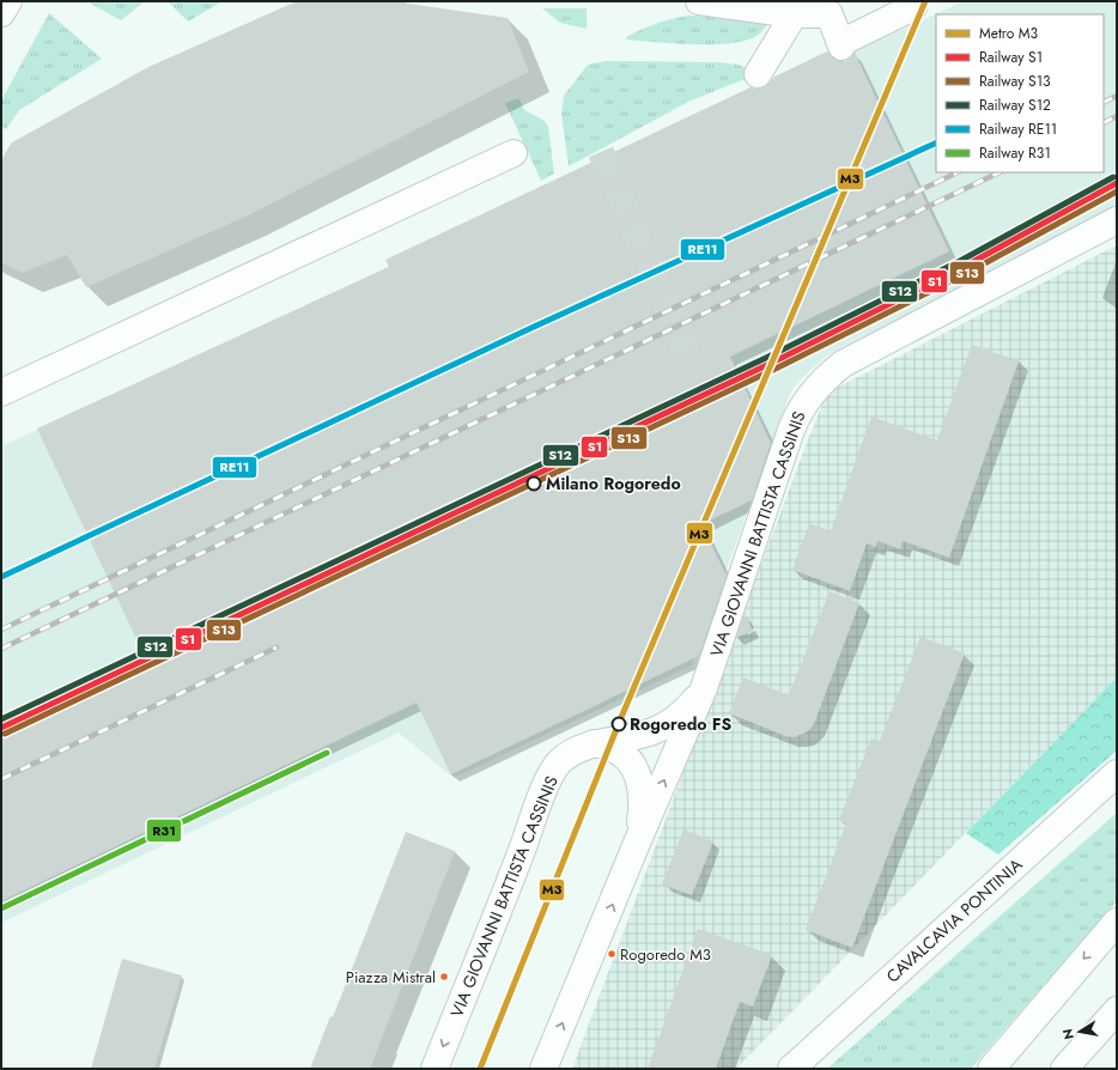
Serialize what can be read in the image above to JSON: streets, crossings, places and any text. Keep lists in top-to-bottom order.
{
  "streets": {
    "main road": ["VIA GIOVANNI BATTISTA CASSINIS", "CAVALCAVIA PONTINIA"]
  },
  "places": [
    "Milano Rogoredo",
    "Rogoredo FS",
    "Rogoredo M3",
    "Piazza Mistral"
  ],
  "lines": [
    "metro line M3",
    "rail line RE11",
    "rail line S12",
    "rail line S1",
    "rail line S13",
    "rail line R31"
  ],
  "legend": [
    "Metro M3",
    "Railway S1",
    "Railway S13",
    "Railway S12",
    "Railway RE11",
    "Railway R31"
  ],
  "north": "left"
}
